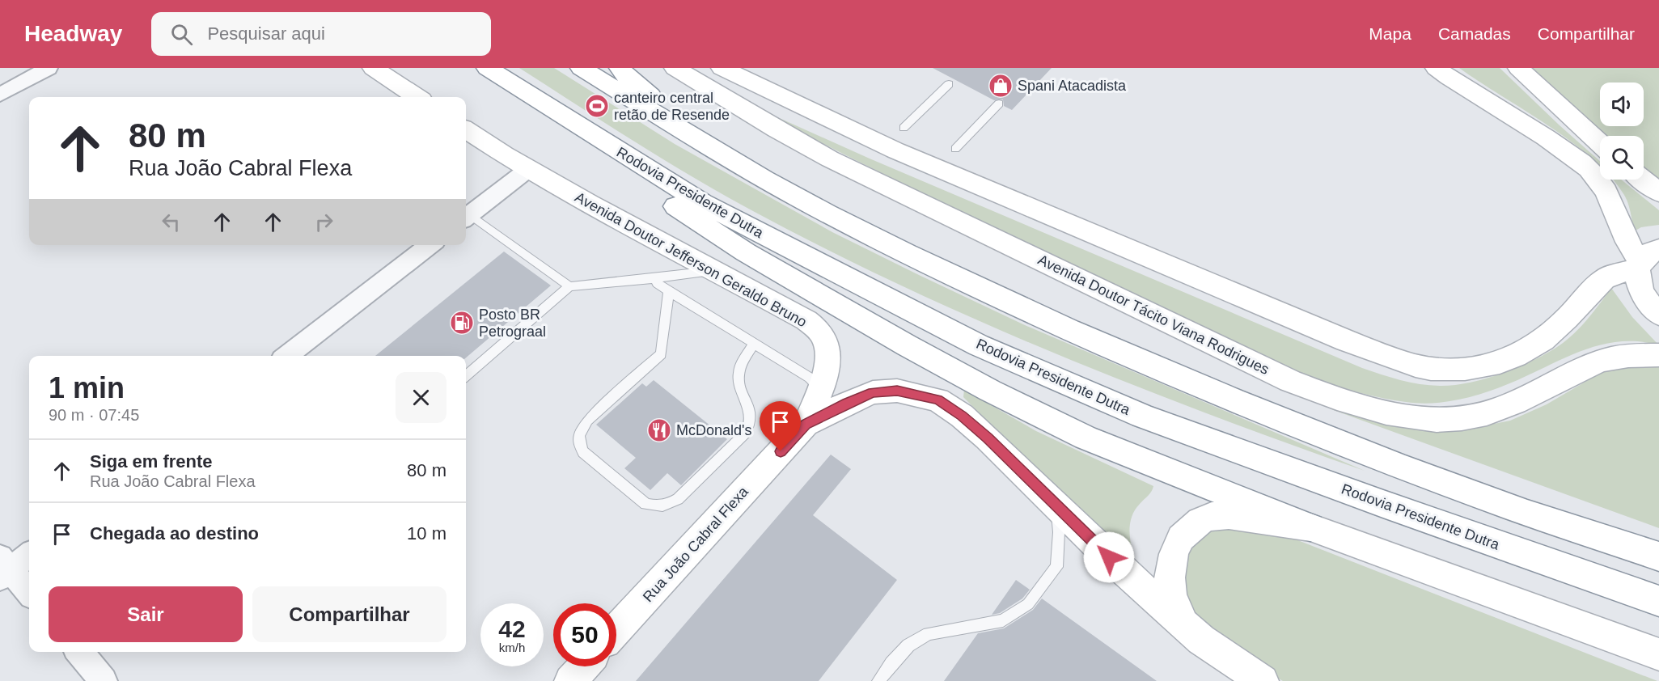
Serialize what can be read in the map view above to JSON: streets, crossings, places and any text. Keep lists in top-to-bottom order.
{
  "streets": {
    "main road": [
      "Rodovia Presidente Dutra",
      "Avenida Doutor Jefferson Geraldo Bruno",
      "Avenida Doutor Tácito Viana Rodrigues",
      "Rua João Cabral Flexa"
    ]
  },
  "crossings": [
    ["Avenida Doutor Jefferson Geraldo Bruno", "Rua João Cabral Flexa"]
  ],
  "places": {
    "shop": ["Spani Atacadista"],
    "sports": ["canteiro central retão de Resende"],
    "fuel station": ["Posto BR Petrograal"],
    "restaurant": ["McDonald's"]
  },
  "page": {
    "header": "Headway",
    "search": "Pesquisar aqui",
    "nav": ["Mapa", "Camadas", "Compartilhar"],
    "turn": ["80 m", "Rua João Cabral Flexa"],
    "heading": ["1 min", "90 m · 07:45"],
    "list": [
      {
        "name": "Siga em frente",
        "note": "Rua João Cabral Flexa",
        "value": "80 m"
      },
      {
        "name": "Chegada ao destino",
        "value": "10 m"
      }
    ],
    "buttons": ["Sair", "Compartilhar"],
    "speed": "42 km/h",
    "limit": "50"
  }
}
